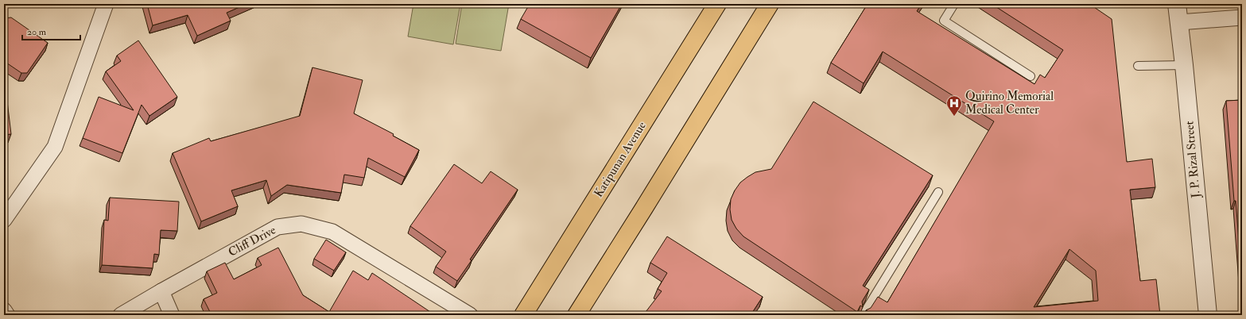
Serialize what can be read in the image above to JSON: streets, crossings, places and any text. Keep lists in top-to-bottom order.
{
  "streets": {
    "main road": ["Katipunan Avenue"],
    "street": ["J. P. Rizal Street", "Cliff Drive"]
  },
  "places": {
    "hospital": ["Quirino Memorial Medical Center"]
  },
  "scale_bar": "20 m"
}
